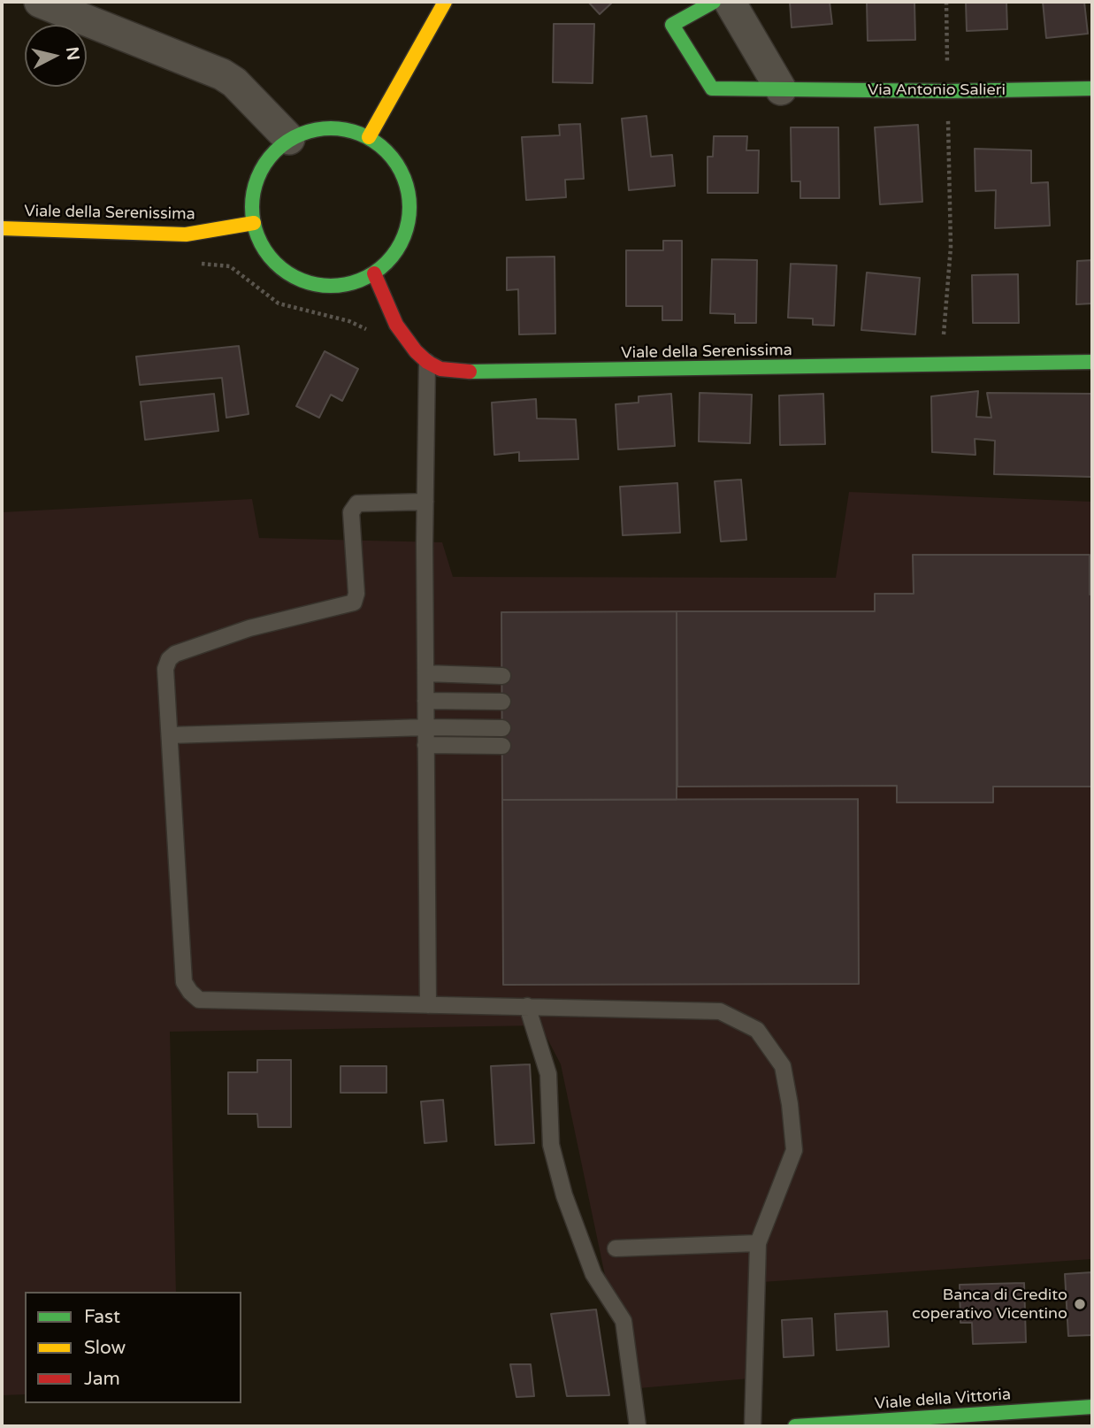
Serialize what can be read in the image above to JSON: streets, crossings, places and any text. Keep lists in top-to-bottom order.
{
  "streets": {
    "street": ["Via Antonio Salieri", "Viale della Serenissima", "Viale della Vittoria"]
  },
  "places": ["Banca di Credito coperativo Vicentino"],
  "legend": ["Fast", "Slow", "Jam"],
  "north": "right"
}
